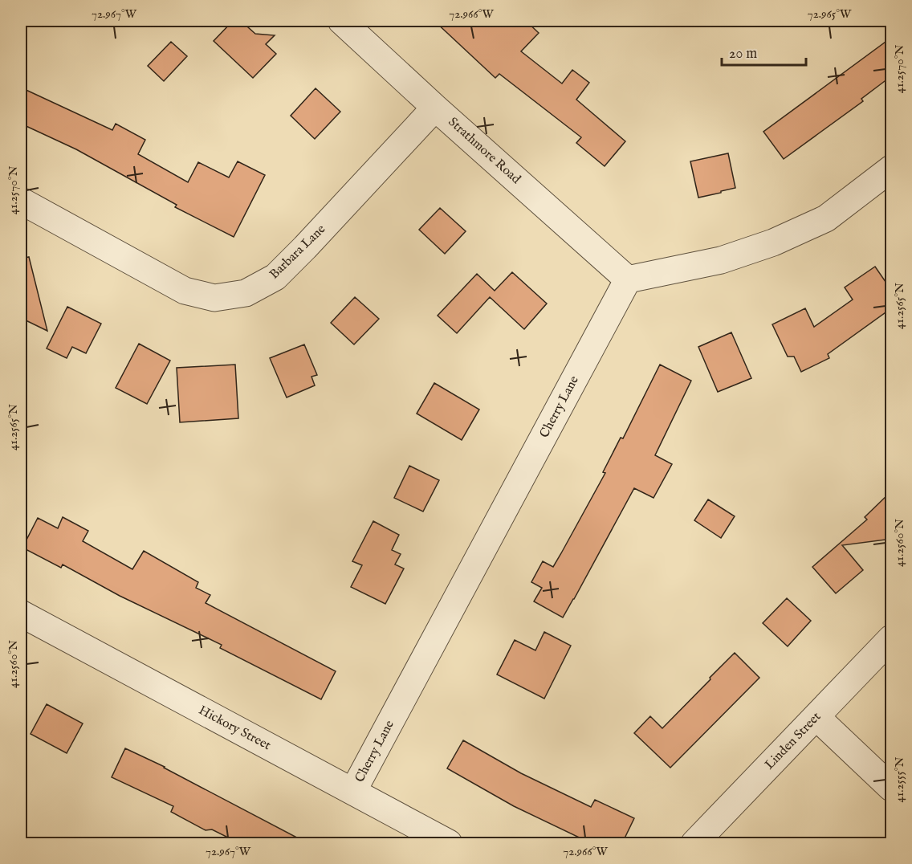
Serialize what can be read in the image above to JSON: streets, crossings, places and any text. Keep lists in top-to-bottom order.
{
  "streets": {
    "street": [
      "Strathmore Road",
      "Barbara Lane",
      "Cherry Lane",
      "Hickory Street",
      "Linden Street"
    ]
  },
  "crossings": [
    ["Strathmore Road", "Barbara Lane"],
    ["Strathmore Road", "Cherry Lane"],
    ["Cherry Lane", "Hickory Street"]
  ],
  "scale_bar": "20 m",
  "coordinates": [
    "72.967°W",
    "72.966°W",
    "72.965°W",
    "41.2570°N",
    "41.2565°N",
    "41.2560°N",
    "41.2555°N"
  ]
}
